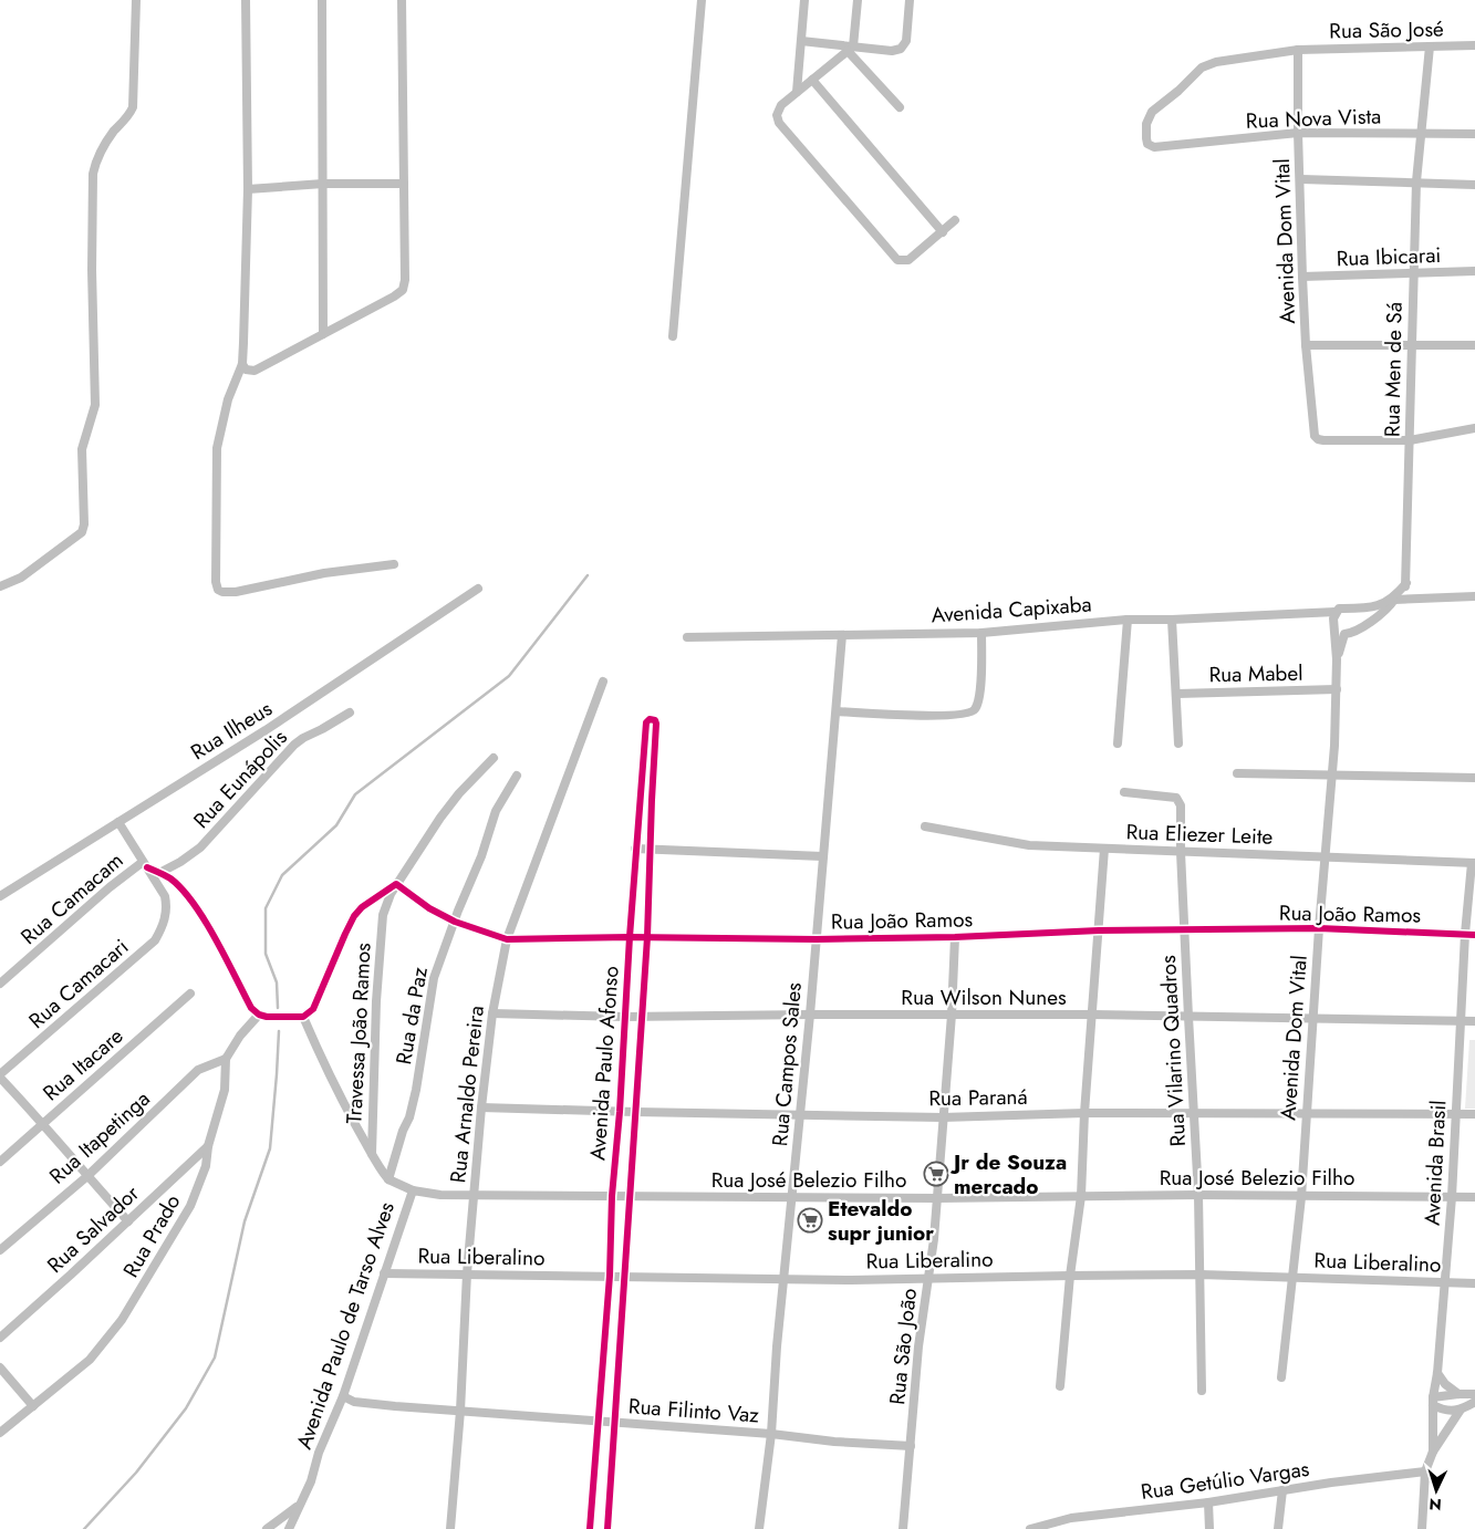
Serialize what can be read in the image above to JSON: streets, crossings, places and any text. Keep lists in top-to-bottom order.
{
  "streets": {
    "street": [
      "Rua São José",
      "Rua Nova Vista",
      "Avenida Dom Vital",
      "Rua Ibicarai",
      "Rua Men de Sá",
      "Avenida Capixaba",
      "Rua Mabel",
      "Rua Ilheus",
      "Rua Eunápolis",
      "Rua Eliezer Leite",
      "Rua Camacam",
      "Rua João Ramos",
      "Rua Camacari",
      "Rua Wilson Nunes",
      "Rua da Paz",
      "Travessa João Ramos",
      "Rua Vilarino Quadros",
      "Avenida Paulo Afonso",
      "Rua Itacare",
      "Rua Campos Sales",
      "Rua Arnaldo Pereira",
      "Rua Paraná",
      "Rua Itapetinga",
      "Avenida Brasil",
      "Rua José Belezio Filho",
      "Rua Salvador",
      "Rua Prado",
      "Rua Liberalino",
      "Avenida Paulo de Tarso Alves",
      "Rua São João",
      "Rua Filinto Vaz",
      "Rua Getúlio Vargas"
    ]
  },
  "crossings": [
    ["Rua São José", "Rua Nova Vista"],
    ["Rua São José", "Avenida Dom Vital"],
    ["Rua São José", "Rua Men de Sá"],
    ["Rua Nova Vista", "Avenida Dom Vital"],
    ["Rua Nova Vista", "Rua Men de Sá"],
    ["Avenida Dom Vital", "Rua Ibicarai"],
    ["Avenida Dom Vital", "Rua Men de Sá"],
    ["Avenida Dom Vital", "Avenida Capixaba"],
    ["Avenida Dom Vital", "Rua Mabel"],
    ["Avenida Dom Vital", "Rua Eliezer Leite"],
    ["Avenida Dom Vital", "Rua João Ramos"],
    ["Avenida Dom Vital", "Rua Wilson Nunes"],
    ["Avenida Dom Vital", "Rua Paraná"],
    ["Avenida Dom Vital", "Rua José Belezio Filho"],
    ["Avenida Dom Vital", "Rua Liberalino"],
    ["Rua Ibicarai", "Rua Men de Sá"],
    ["Avenida Capixaba", "Rua Campos Sales"],
    ["Rua Eliezer Leite", "Rua Vilarino Quadros"],
    ["Rua Eliezer Leite", "Avenida Brasil"],
    ["Rua Camacam", "Rua Camacari"],
    ["Rua João Ramos", "Rua da Paz"],
    ["Rua João Ramos", "Travessa João Ramos"],
    ["Rua João Ramos", "Rua Vilarino Quadros"],
    ["Rua João Ramos", "Avenida Paulo Afonso"],
    ["Rua João Ramos", "Rua Campos Sales"],
    ["Rua João Ramos", "Rua Arnaldo Pereira"],
    ["Rua João Ramos", "Avenida Brasil"],
    ["Rua João Ramos", "Rua São João"],
    ["Rua Wilson Nunes", "Rua Vilarino Quadros"],
    ["Rua Wilson Nunes", "Avenida Paulo Afonso"],
    ["Rua Wilson Nunes", "Rua Campos Sales"],
    ["Rua Wilson Nunes", "Rua Arnaldo Pereira"],
    ["Rua Wilson Nunes", "Avenida Brasil"],
    ["Rua Wilson Nunes", "Rua São João"],
    ["Rua Vilarino Quadros", "Rua Paraná"],
    ["Rua Vilarino Quadros", "Rua José Belezio Filho"],
    ["Rua Vilarino Quadros", "Rua Liberalino"],
    ["Avenida Paulo Afonso", "Rua Paraná"],
    ["Avenida Paulo Afonso", "Rua José Belezio Filho"],
    ["Avenida Paulo Afonso", "Rua Liberalino"],
    ["Avenida Paulo Afonso", "Rua Filinto Vaz"],
    ["Rua Campos Sales", "Rua Paraná"],
    ["Rua Campos Sales", "Rua José Belezio Filho"],
    ["Rua Campos Sales", "Rua Liberalino"],
    ["Rua Campos Sales", "Rua Filinto Vaz"],
    ["Rua Arnaldo Pereira", "Rua Paraná"],
    ["Rua Arnaldo Pereira", "Rua José Belezio Filho"],
    ["Rua Arnaldo Pereira", "Rua Liberalino"],
    ["Rua Arnaldo Pereira", "Avenida Paulo de Tarso Alves"],
    ["Rua Arnaldo Pereira", "Rua Filinto Vaz"],
    ["Rua Paraná", "Avenida Brasil"],
    ["Rua Paraná", "Rua São João"],
    ["Rua Itapetinga", "Rua Prado"],
    ["Avenida Brasil", "Rua José Belezio Filho"],
    ["Avenida Brasil", "Rua Liberalino"],
    ["Avenida Brasil", "Rua Getúlio Vargas"],
    ["Rua José Belezio Filho", "Avenida Paulo de Tarso Alves"],
    ["Rua José Belezio Filho", "Rua São João"],
    ["Rua Salvador", "Rua Prado"],
    ["Rua Liberalino", "Avenida Paulo de Tarso Alves"],
    ["Rua Liberalino", "Rua São João"],
    ["Avenida Paulo de Tarso Alves", "Rua Filinto Vaz"],
    ["Rua São João", "Rua Filinto Vaz"]
  ],
  "places": {
    "supermarket": ["Jr de Souza mercado", "Etevaldo supr junior"]
  },
  "north": "bottom"
}
